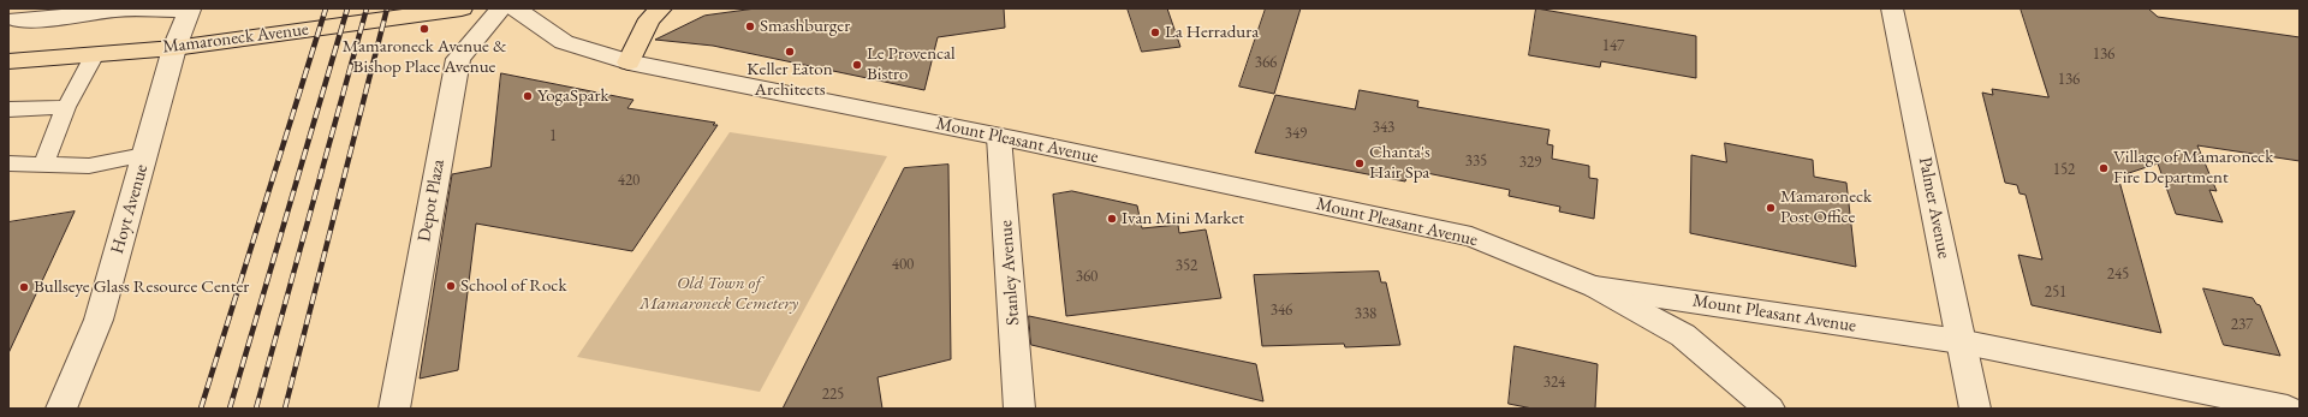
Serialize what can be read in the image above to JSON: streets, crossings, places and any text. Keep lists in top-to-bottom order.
{
  "streets": {
    "main road": ["Mamaroneck Avenue"],
    "street": [
      "Mount Pleasant Avenue",
      "Depot Plaza",
      "Palmer Avenue",
      "Hoyt Avenue",
      "Stanley Avenue"
    ]
  },
  "crossings": [
    ["Mamaroneck Avenue", "Hoyt Avenue"],
    ["Mount Pleasant Avenue", "Palmer Avenue"],
    ["Mount Pleasant Avenue", "Stanley Avenue"]
  ],
  "parks": ["Old Town of Mamaroneck Cemetery"],
  "places": [
    "Smashburger",
    "Mamaroneck Avenue & Bishop Place Avenue",
    "La Herradura",
    "Keller Eaton Architects",
    "Le Provencal Bistro",
    "YogaSpark",
    "Chanta's Hair Spa",
    "Village of Mamaroneck Fire Department",
    "Mamaroneck Post Office",
    "Ivan Mini Market",
    "School of Rock",
    "Bullseye Glass Resource Center"
  ],
  "house_numbers": [
    "147",
    "136",
    "366",
    "136",
    "343",
    "349",
    "1",
    "335",
    "329",
    "152",
    "420",
    "400",
    "352",
    "245",
    "360",
    "251",
    "346",
    "338",
    "237",
    "324",
    "225"
  ]
}
